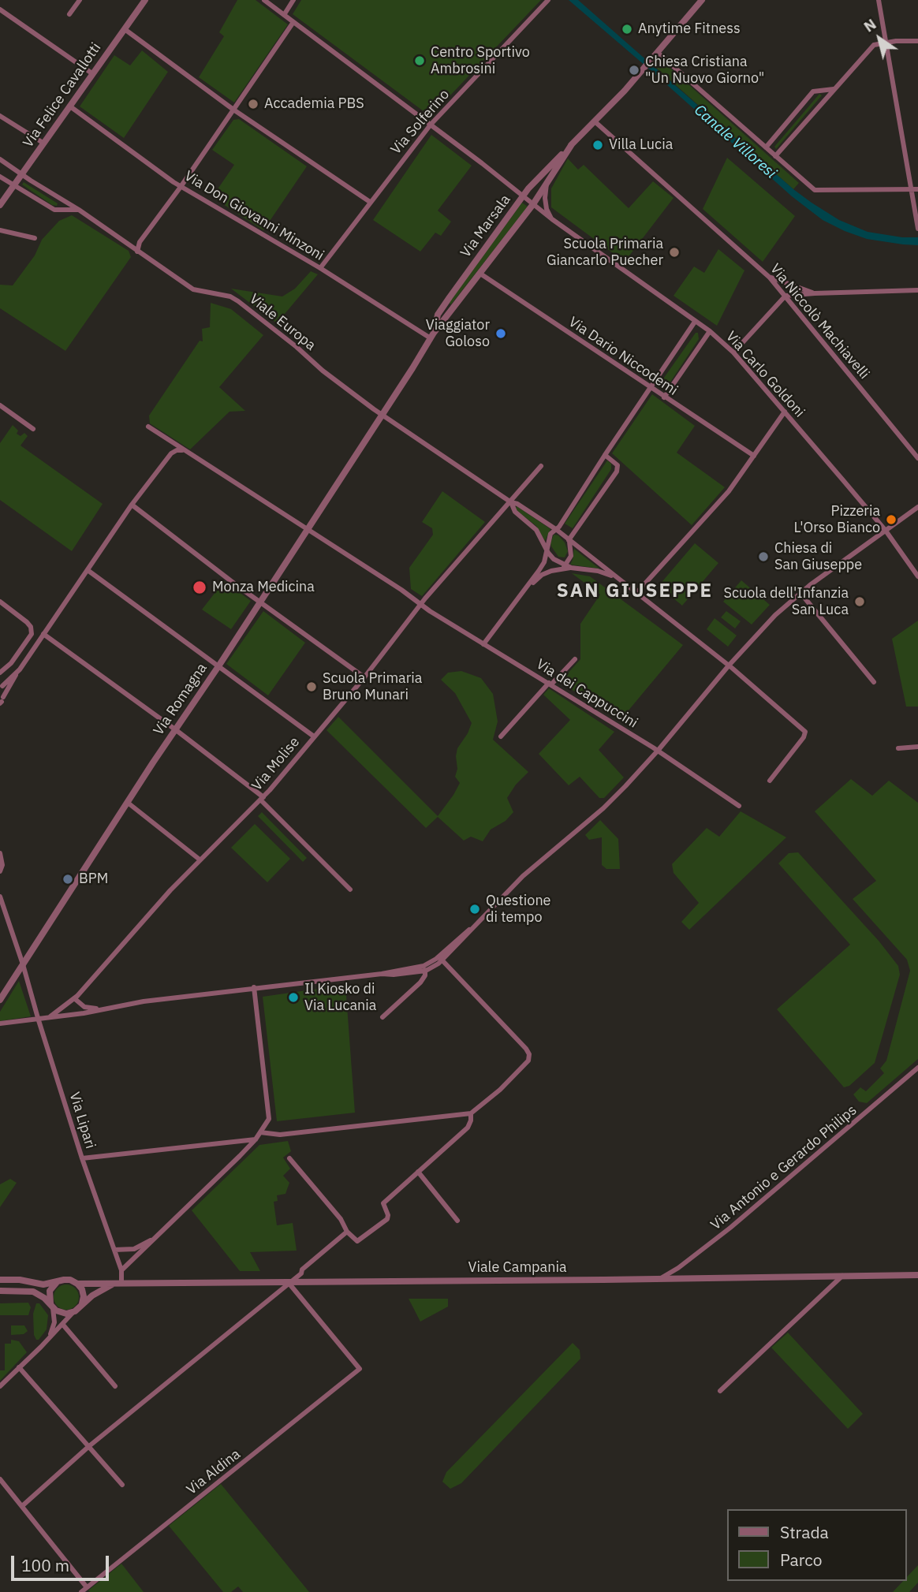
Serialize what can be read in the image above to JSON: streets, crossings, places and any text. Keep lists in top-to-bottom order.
{
  "streets": {
    "street": [
      "Via Felice Cavallotti",
      "Via Solferino",
      "Via Don Giovanni Minzoni",
      "Via Marsala",
      "Via Niccolò Machiavelli",
      "Viale Europa",
      "Via Dario Niccodemi",
      "Via Carlo Goldoni",
      "Via dei Cappuccini",
      "Via Romagna",
      "Via Molise",
      "Via Lipari",
      "Via Antonio e Gerardo Philips",
      "Viale Campania",
      "Via Aldina"
    ]
  },
  "crossings": [
    ["Via Felice Cavallotti", "Via Don Giovanni Minzoni"],
    ["Via Felice Cavallotti", "Viale Europa"],
    ["Via Solferino", "Via Don Giovanni Minzoni"],
    ["Via Solferino", "Via Carlo Goldoni"],
    ["Via Don Giovanni Minzoni", "Via Marsala"],
    ["Via Marsala", "Via Niccolò Machiavelli"],
    ["Via Marsala", "Viale Europa"],
    ["Via Marsala", "Via Dario Niccodemi"],
    ["Via Marsala", "Via Carlo Goldoni"],
    ["Via Marsala", "Via Romagna"],
    ["Viale Europa", "Via Romagna"],
    ["Viale Europa", "Via Molise"],
    ["Via dei Cappuccini", "Via Romagna"],
    ["Via dei Cappuccini", "Via Molise"],
    ["Via Romagna", "Via Lipari"],
    ["Via Lipari", "Viale Campania"],
    ["Via Antonio e Gerardo Philips", "Viale Campania"],
    ["Viale Campania", "Via Aldina"]
  ],
  "districts": ["SAN GIUSEPPE"],
  "water": ["Canale Villoresi"],
  "places": [
    "Anytime Fitness",
    "Centro Sportivo Ambrosini",
    "Chiesa Cristiana \"Un Nuovo Giorno\"",
    "Accademia PBS",
    "Villa Lucia",
    "Scuola Primaria Giancarlo Puecher",
    "Viaggiator Goloso",
    "Pizzeria L'Orso Bianco",
    "Chiesa di San Giuseppe",
    "Monza Medicina",
    "Scuola dell'Infanzia San Luca",
    "Scuola Primaria Bruno Munari",
    "BPM",
    "Questione di tempo",
    "Il Kiosko di Via Lucania"
  ],
  "legend": ["Strada", "Parco"],
  "scale_bar": "100 m",
  "north": "top left"
}
